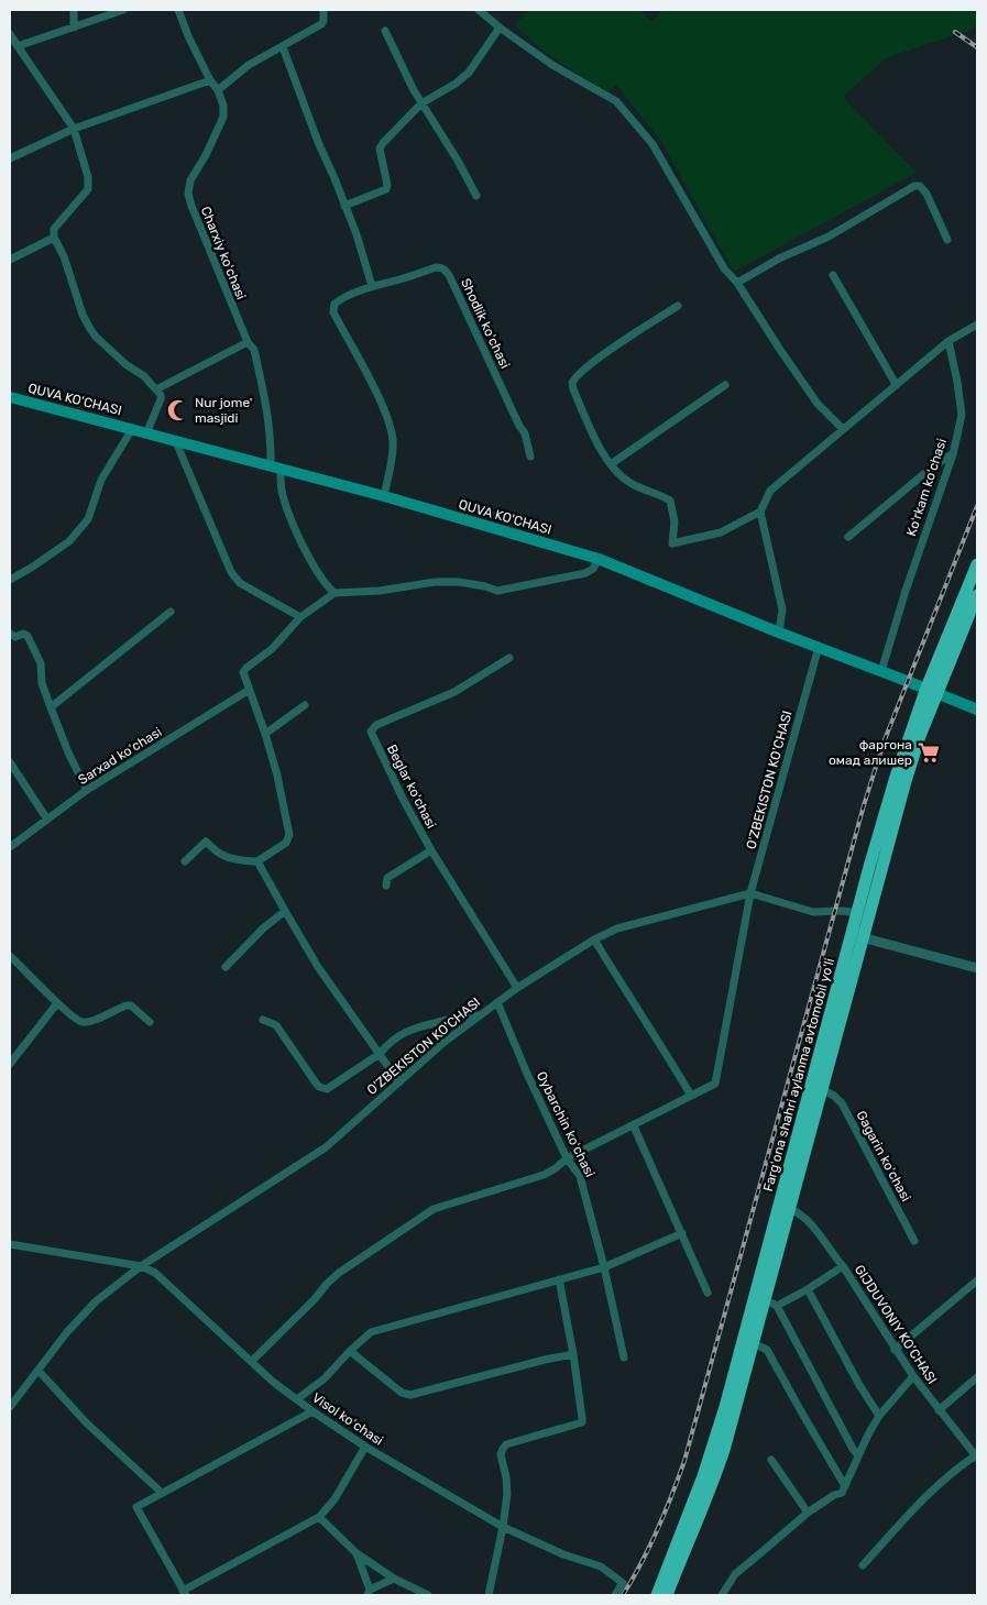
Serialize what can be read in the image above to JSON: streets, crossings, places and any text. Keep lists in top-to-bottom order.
{
  "streets": {
    "highway": ["Fargʻona shahri aylanma avtomobil yoʻli"],
    "main road": ["QUVA KO'CHASI"],
    "street": [
      "Charxiy koʻchasi",
      "Shodlik koʻchasi",
      "Koʻrkam koʻchasi",
      "Sarxad koʻchasi",
      "O'ZBEKISTON KO'CHASI",
      "Beglar koʻchasi",
      "Oybarchin koʻchasi",
      "Gagarin koʻchasi",
      "GIJDUVONIY KO'CHASI",
      "Visol koʻchasi"
    ]
  },
  "crossings": [
    ["Charxiy koʻchasi", "QUVA KO'CHASI"],
    ["Shodlik koʻchasi", "QUVA KO'CHASI"],
    ["QUVA KO'CHASI", "Koʻrkam koʻchasi"],
    ["QUVA KO'CHASI", "O'ZBEKISTON KO'CHASI"],
    ["QUVA KO'CHASI", "Fargʻona shahri aylanma avtomobil yoʻli"],
    ["O'ZBEKISTON KO'CHASI", "Beglar koʻchasi"],
    ["O'ZBEKISTON KO'CHASI", "Oybarchin koʻchasi"],
    ["O'ZBEKISTON KO'CHASI", "Visol koʻchasi"],
    ["Fargʻona shahri aylanma avtomobil yoʻli", "Gagarin koʻchasi"],
    ["Fargʻona shahri aylanma avtomobil yoʻli", "GIJDUVONIY KO'CHASI"]
  ],
  "places": {
    "mosque": ["Nur jome' masjidi"],
    "supermarket": ["фаргона омад алишер"]
  }
}
